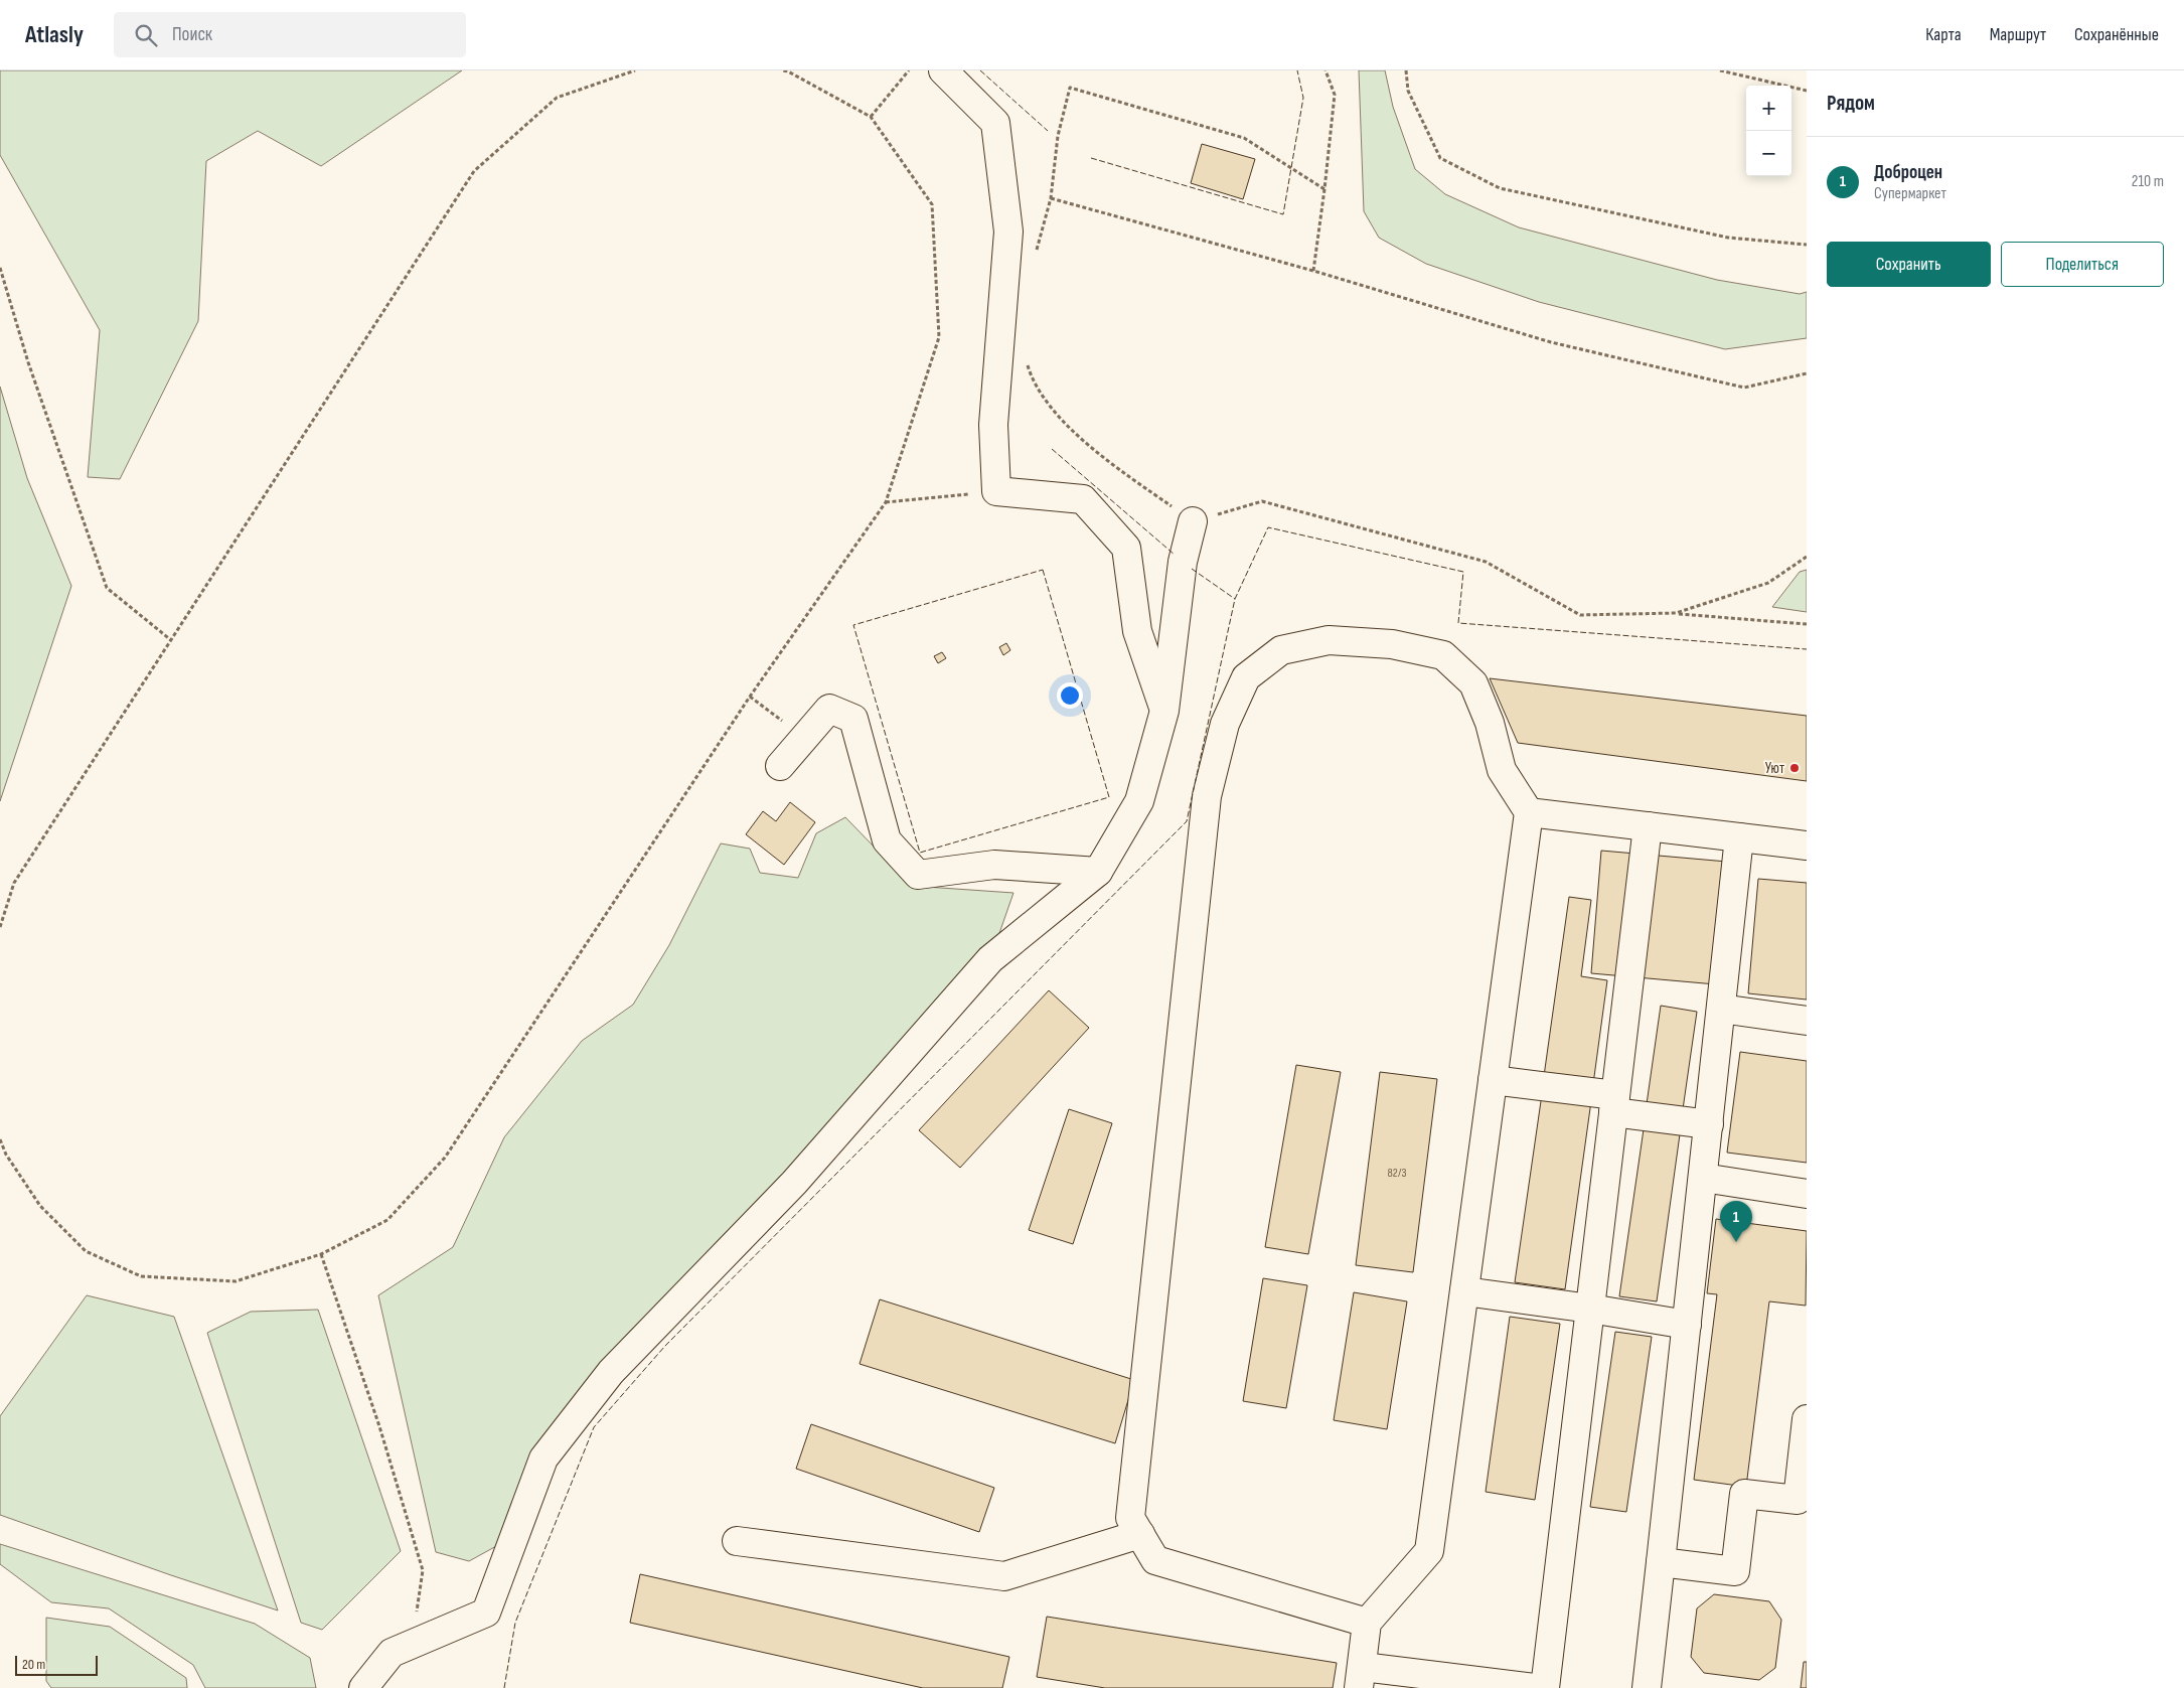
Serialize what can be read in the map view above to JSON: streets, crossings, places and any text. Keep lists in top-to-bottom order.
{
  "places": ["Уют"],
  "house_numbers": ["82/3"],
  "scale_bar": "20 m",
  "page": {
    "header": "Atlasly",
    "search": "Поиск",
    "nav": ["Карта", "Маршрут", "Сохранённые"],
    "heading": "Рядом",
    "map_buttons": ["+", "−"],
    "list": [
      {
        "mark": "1",
        "name": "Доброцен",
        "note": "Супермаркет",
        "value": "210 m"
      }
    ],
    "buttons": ["Сохранить", "Поделиться"],
    "pins": "1",
    "scale": "20 m"
  }
}
